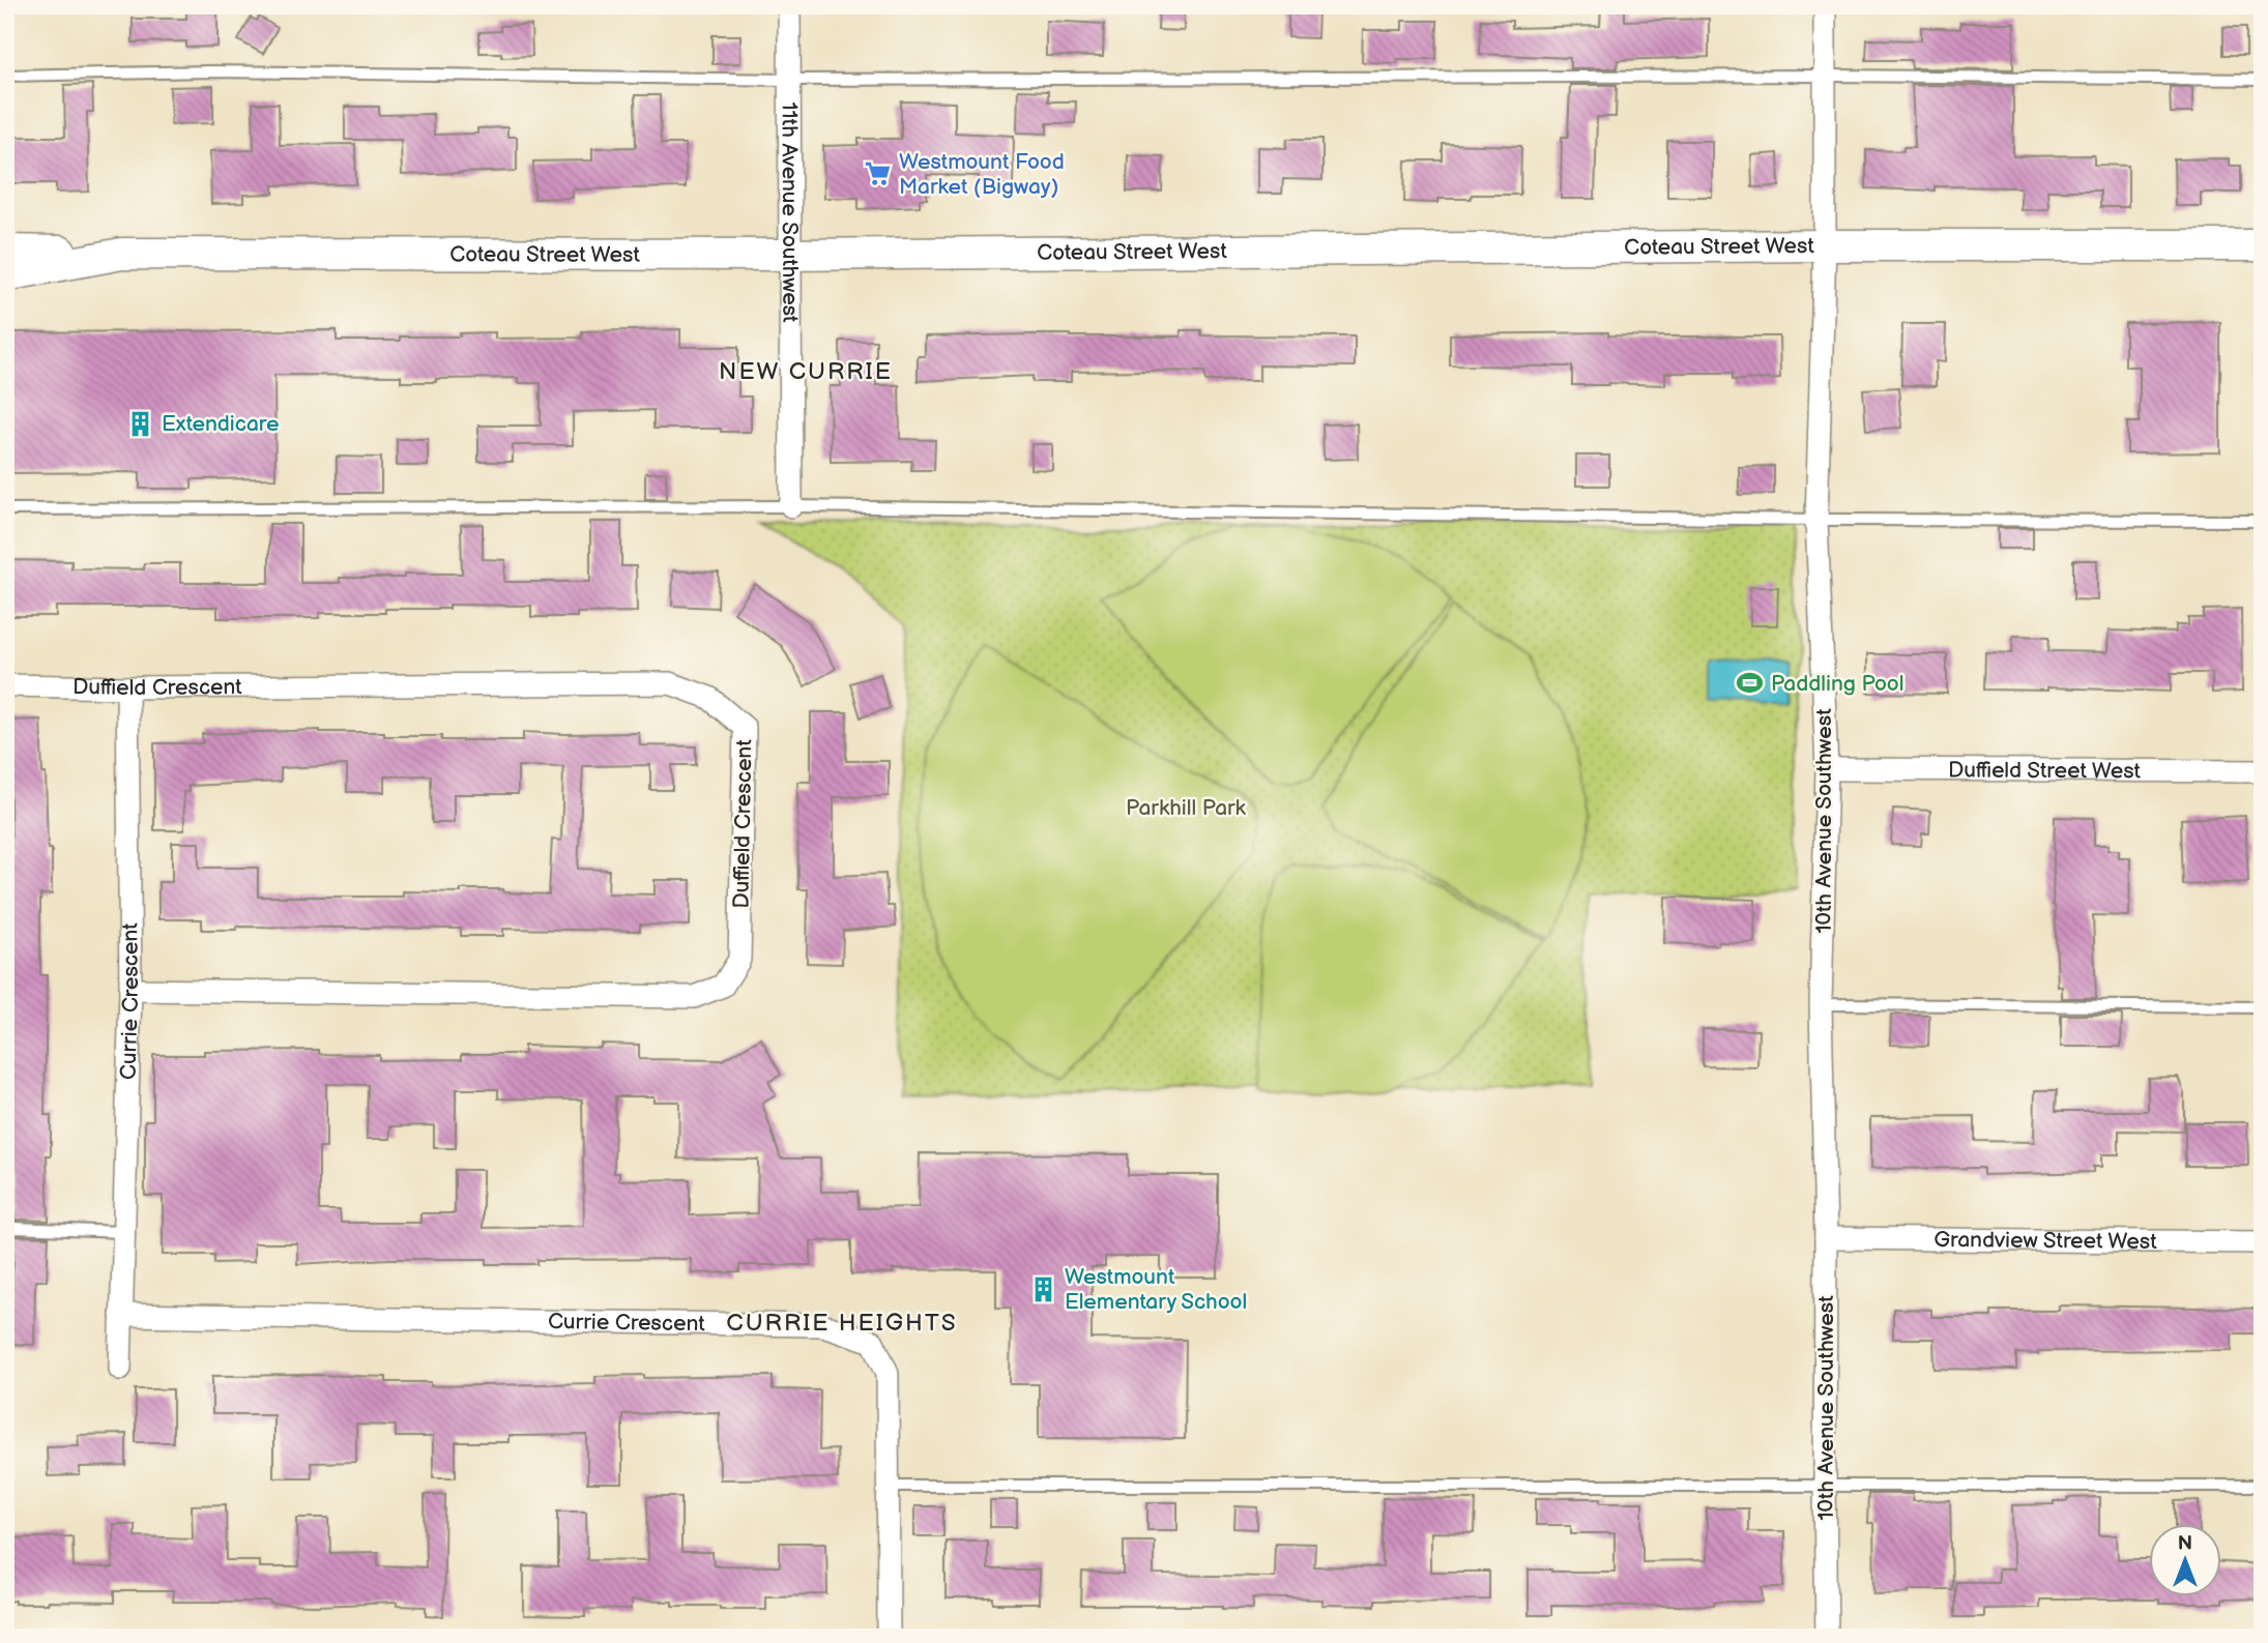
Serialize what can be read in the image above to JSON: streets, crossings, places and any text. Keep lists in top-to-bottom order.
{
  "streets": {
    "street": [
      "11th Avenue Southwest",
      "Coteau Street West",
      "Duffield Crescent",
      "Duffield Street West",
      "10th Avenue Southwest",
      "Currie Crescent",
      "Grandview Street West"
    ]
  },
  "crossings": [
    ["11th Avenue Southwest", "Coteau Street West"],
    ["Coteau Street West", "10th Avenue Southwest"],
    ["Duffield Crescent", "Currie Crescent"],
    ["Duffield Street West", "10th Avenue Southwest"],
    ["10th Avenue Southwest", "Grandview Street West"]
  ],
  "districts": ["NEW CURRIE", "CURRIE HEIGHTS"],
  "parks": ["Parkhill Park"],
  "places": {
    "supermarket": ["Westmount Food Market (Bigway)"],
    "building": ["Extendicare", "Westmount Elementary School"],
    "sports": ["Paddling Pool"]
  },
  "north": "top"
}
